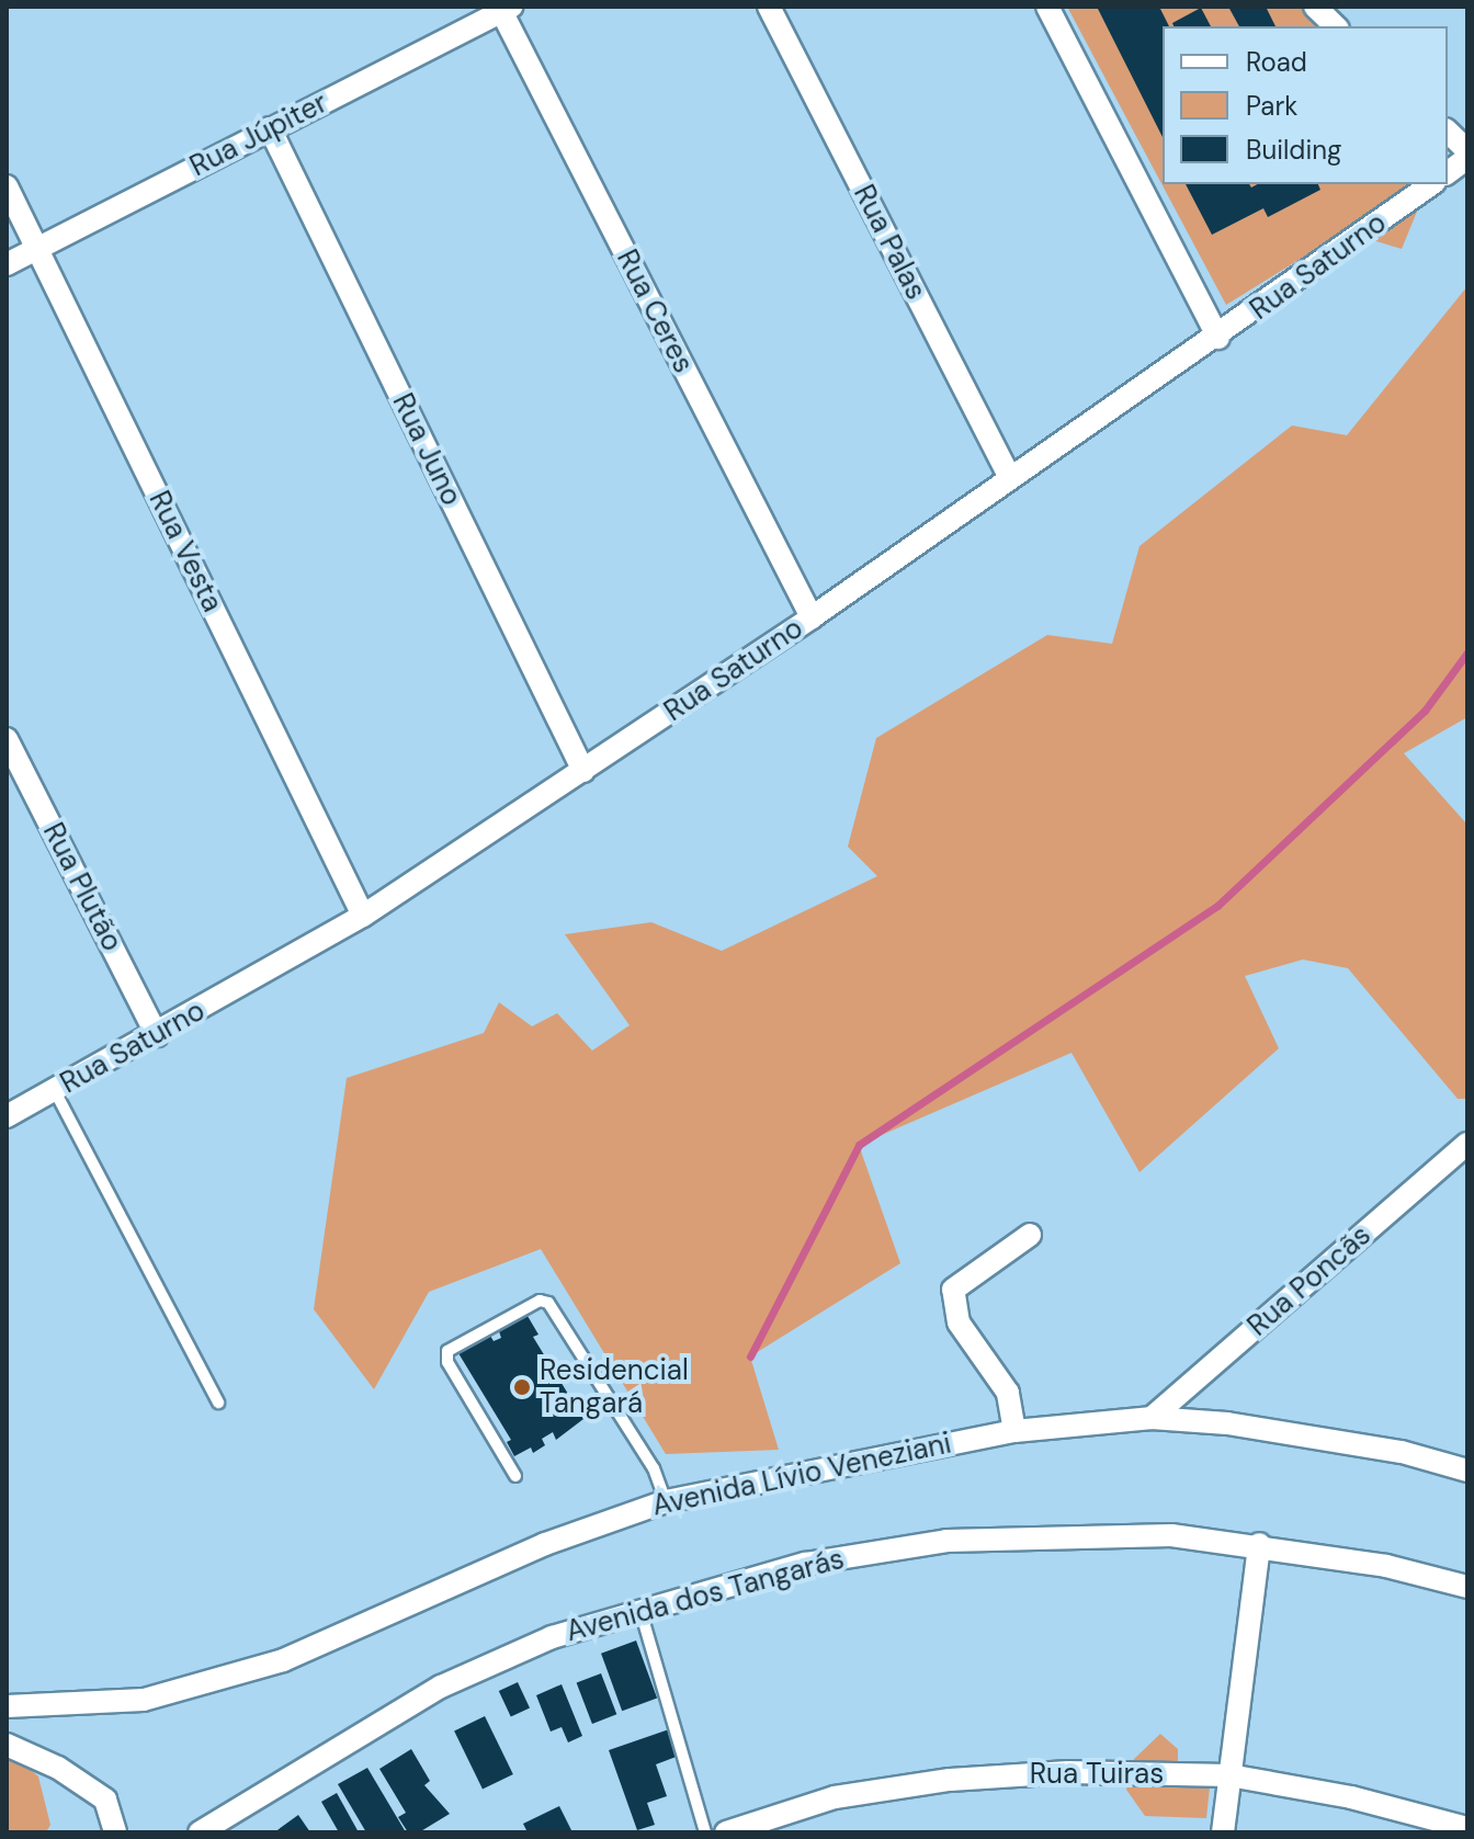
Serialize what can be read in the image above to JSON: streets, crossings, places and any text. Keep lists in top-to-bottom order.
{
  "streets": {
    "street": [
      "Rua Júpiter",
      "Rua Palas",
      "Rua Saturno",
      "Rua Ceres",
      "Rua Juno",
      "Rua Vesta",
      "Rua Plutão",
      "Rua Poncãs",
      "Avenida Lívio Veneziani",
      "Avenida dos Tangarás",
      "Rua Tuiras"
    ]
  },
  "crossings": [
    ["Rua Júpiter", "Rua Ceres"],
    ["Rua Júpiter", "Rua Juno"],
    ["Rua Júpiter", "Rua Vesta"],
    ["Rua Palas", "Rua Saturno"],
    ["Rua Saturno", "Rua Ceres"],
    ["Rua Saturno", "Rua Juno"],
    ["Rua Saturno", "Rua Vesta"],
    ["Rua Saturno", "Rua Plutão"],
    ["Rua Poncãs", "Avenida Lívio Veneziani"]
  ],
  "places": ["Residencial Tangará"],
  "legend": ["Road", "Park", "Building"]
}
